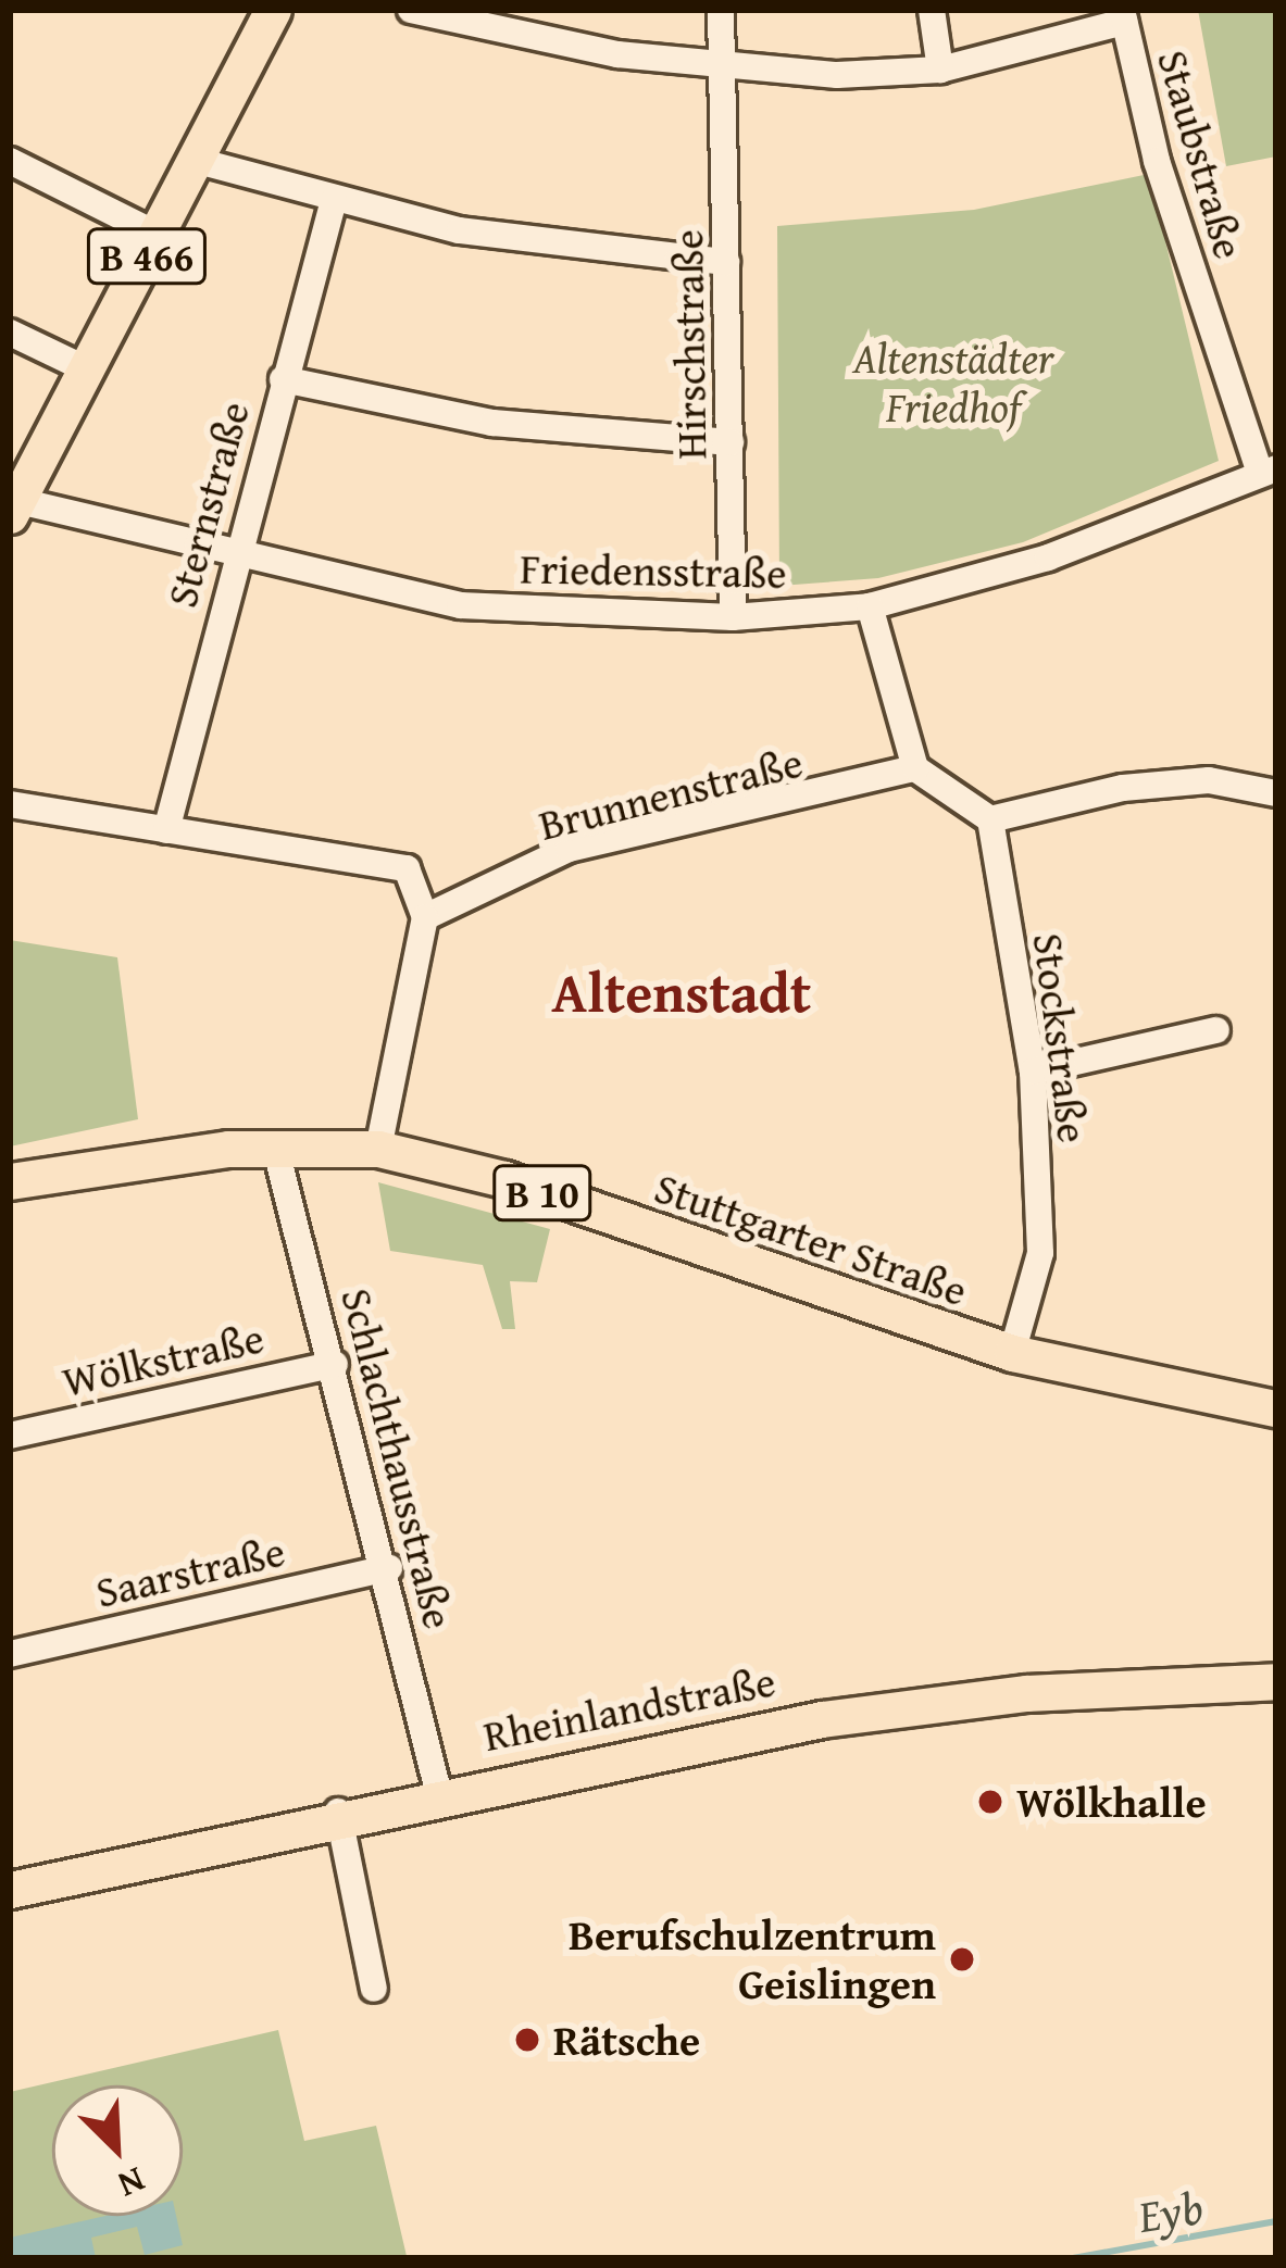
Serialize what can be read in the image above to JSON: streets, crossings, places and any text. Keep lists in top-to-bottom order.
{
  "streets": {
    "main road": [
      "B 466",
      "B 10",
      "Stuttgarter Straße",
      "Rheinlandstraße"
    ],
    "street": [
      "Staubstraße",
      "Hirschstraße",
      "Sternstraße",
      "Friedensstraße",
      "Brunnenstraße",
      "Stockstraße",
      "Wölkstraße",
      "Schlachthausstraße",
      "Saarstraße"
    ]
  },
  "crossings": [
    ["Staubstraße", "Friedensstraße"],
    ["B 466", "Friedensstraße"],
    ["Hirschstraße", "Friedensstraße"],
    ["Sternstraße", "Friedensstraße"],
    ["Stockstraße", "Stuttgarter Straße"],
    ["Stuttgarter Straße", "Schlachthausstraße"],
    ["Wölkstraße", "Schlachthausstraße"],
    ["Schlachthausstraße", "Saarstraße"],
    ["Schlachthausstraße", "Rheinlandstraße"]
  ],
  "districts": ["Altenstadt"],
  "water": ["Eyb"],
  "parks": ["Altenstädter Friedhof"],
  "places": ["Wölkhalle", "Berufschulzentrum Geislingen", "Rätsche"],
  "north": "bottom right"
}
